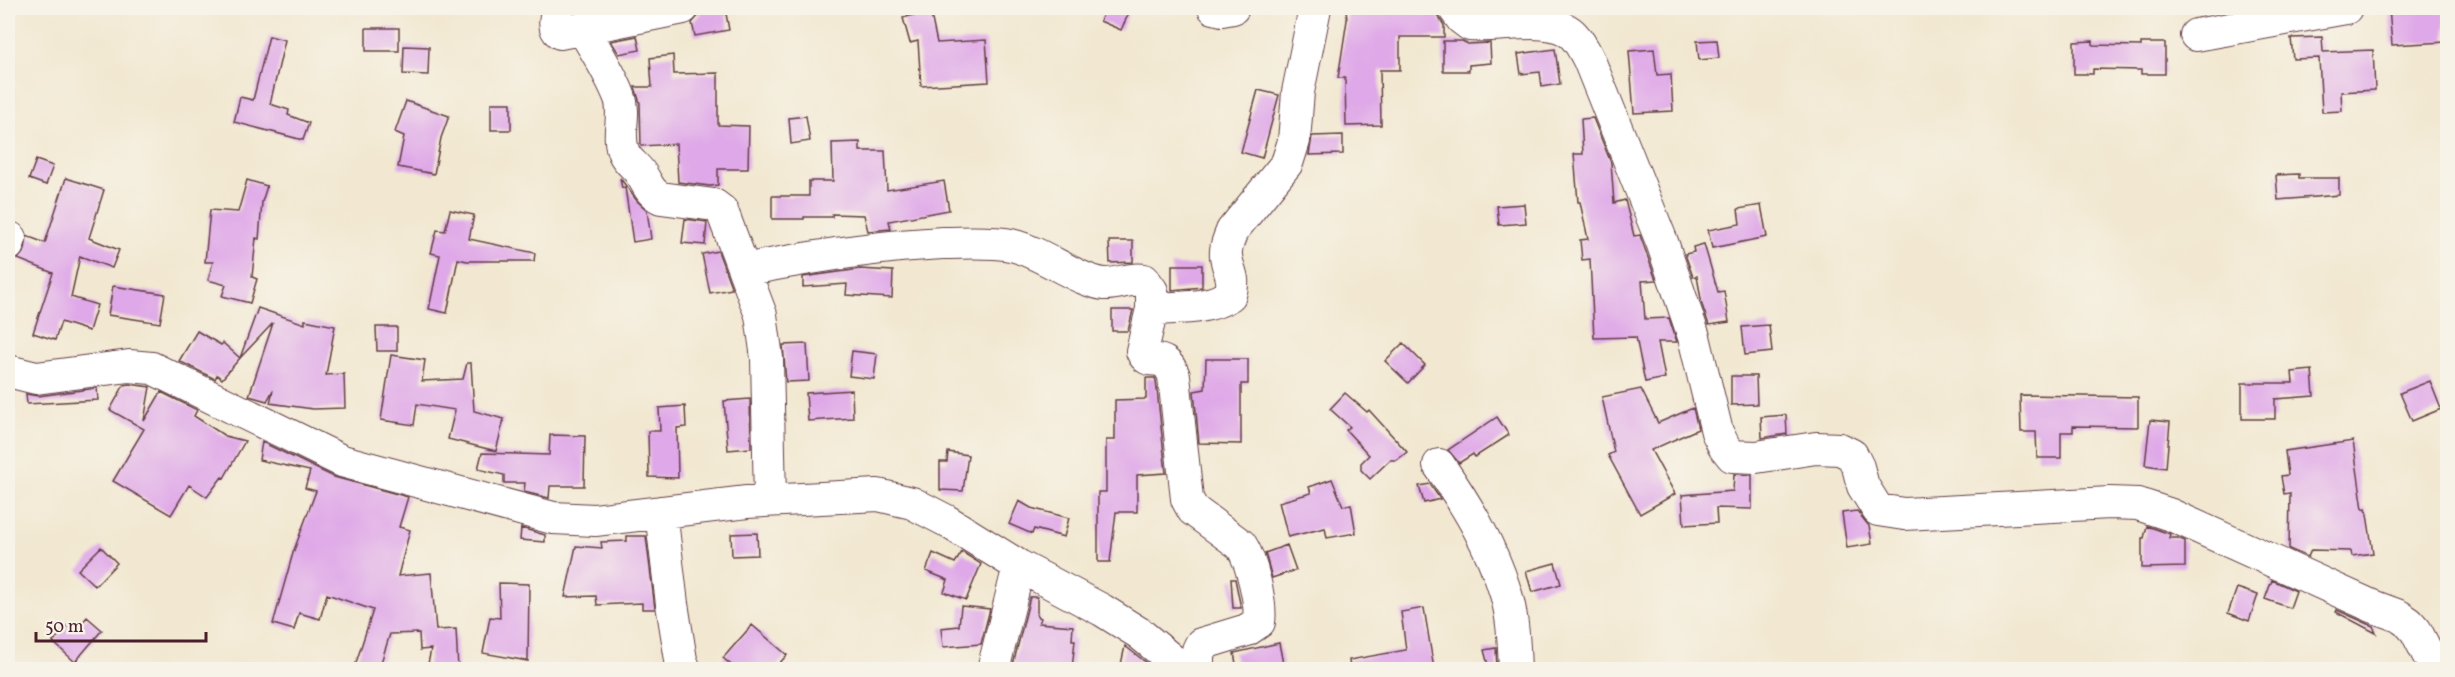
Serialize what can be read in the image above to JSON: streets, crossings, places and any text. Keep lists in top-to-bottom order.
{
  "scale_bar": "50 m"
}
